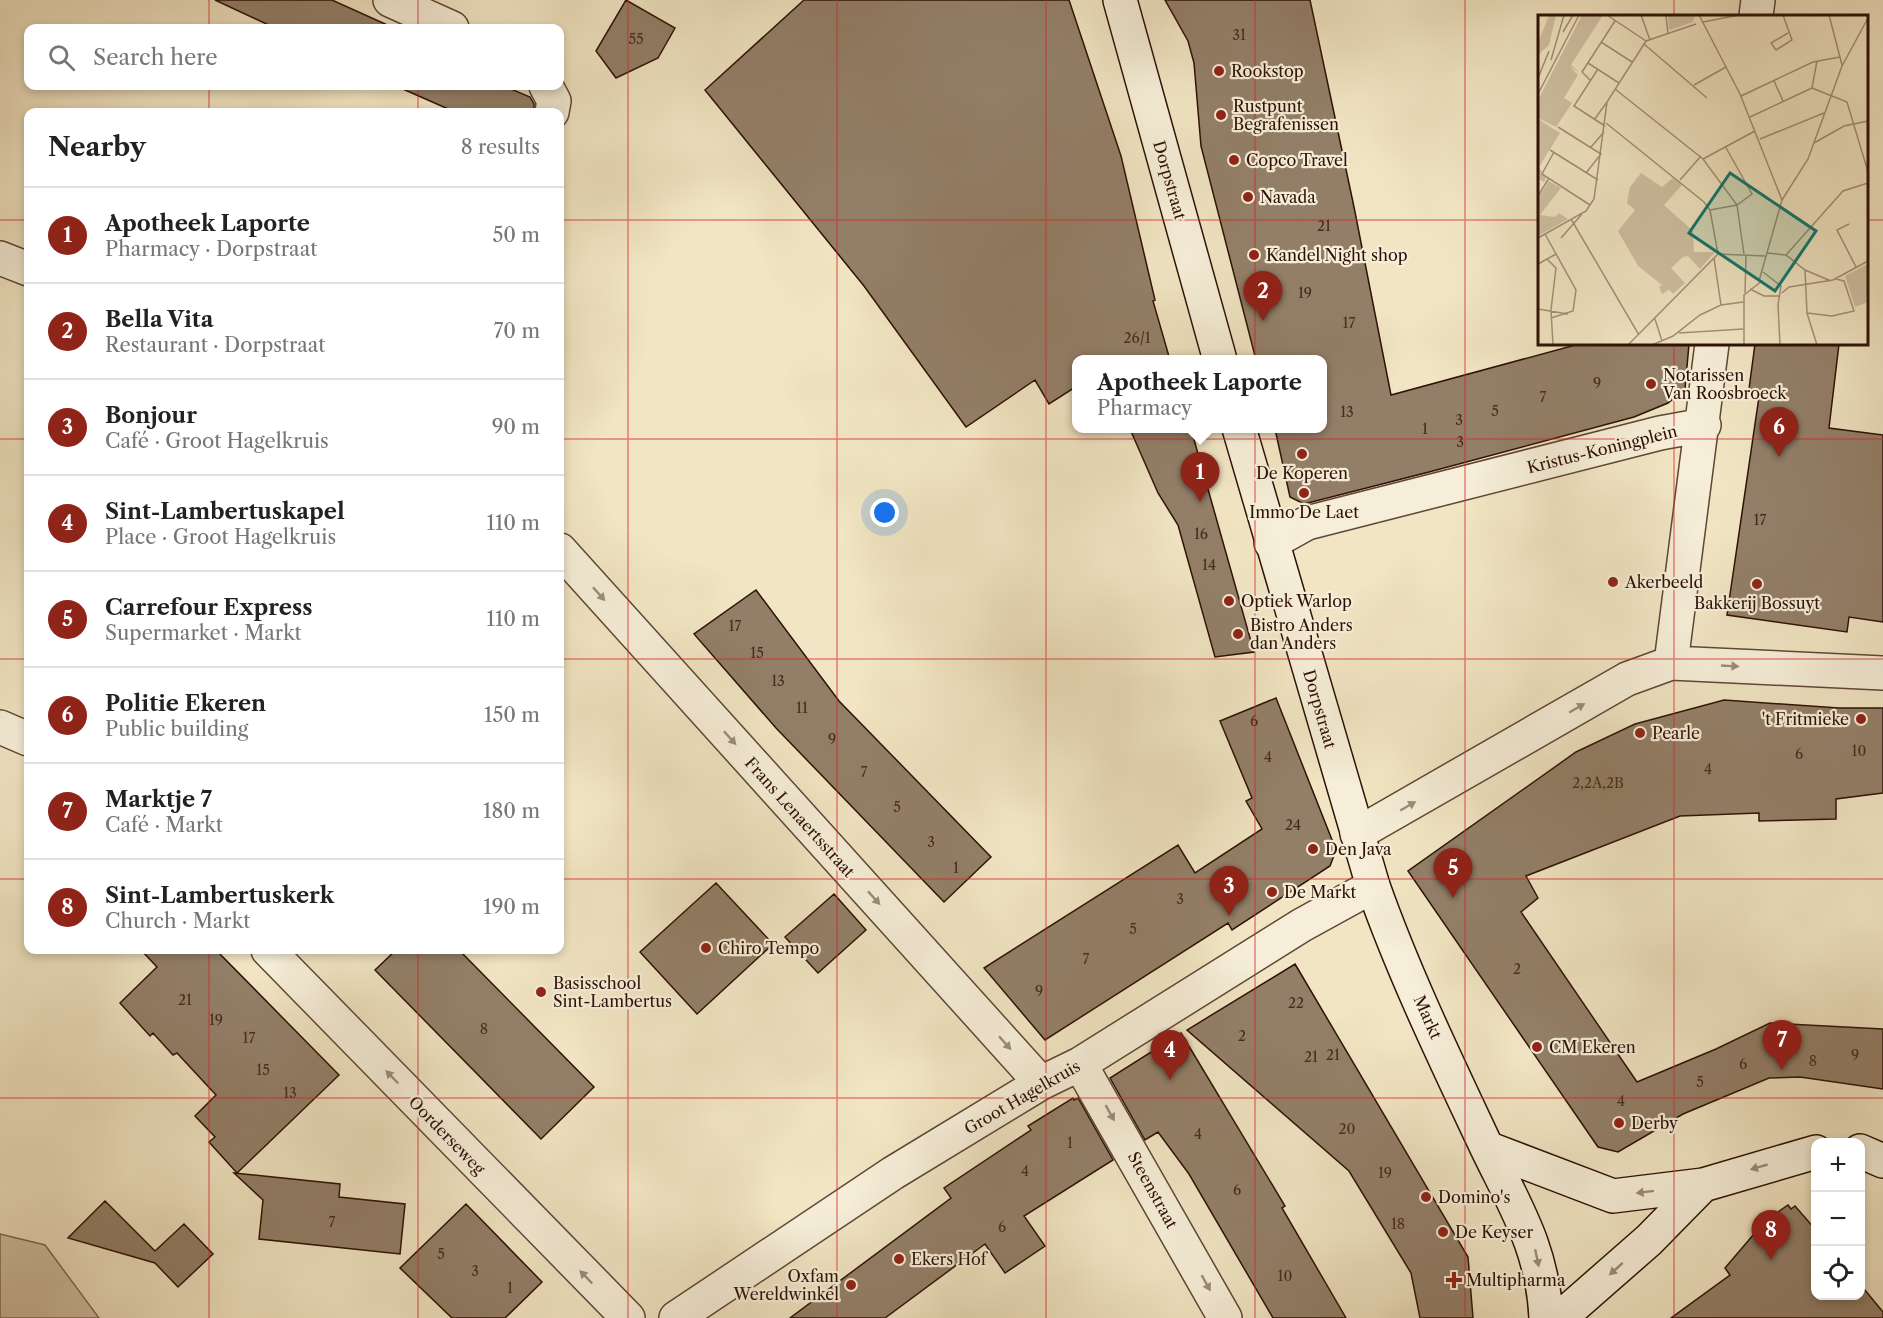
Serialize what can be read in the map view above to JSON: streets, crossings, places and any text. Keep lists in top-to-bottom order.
{
  "streets": {
    "street": [
      "Dorpstraat",
      "Kristus-Koningplein",
      "Frans Lenaertsstraat",
      "Markt",
      "Groot Hagelkruis",
      "Oorderseweg",
      "Steenstraat"
    ]
  },
  "crossings": [
    ["Dorpstraat", "Kristus-Koningplein"],
    ["Dorpstraat", "Markt"],
    ["Dorpstraat", "Groot Hagelkruis"],
    ["Frans Lenaertsstraat", "Groot Hagelkruis"],
    ["Markt", "Groot Hagelkruis"],
    ["Groot Hagelkruis", "Steenstraat"]
  ],
  "one_way": [
    "Frans Lenaertsstraat",
    "Markt",
    "Oorderseweg",
    "Steenstraat"
  ],
  "places": {
    "other": [
      "Rookstop",
      "Rustpunt Begrafenissen",
      "Copco Travel",
      "Navada",
      "Kandel Night shop",
      "Notarissen Van Roosbroeck",
      "De Koperen",
      "Immo De Laet",
      "Akerbeeld",
      "Bakkerij Bossuyt",
      "Optiek Warlop",
      "Bistro Anders dan Anders",
      "'t Fritmieke",
      "Pearle",
      "Den Java",
      "De Markt",
      "Chiro Tempo",
      "Basisschool Sint-Lambertus",
      "CM Ekeren",
      "Derby",
      "Domino's",
      "De Keyser",
      "Ekers Hof",
      "Oxfam Wereldwinkel"
    ],
    "health": ["Multipharma"]
  },
  "house_numbers": [
    "31",
    "55",
    "21",
    "19",
    "17",
    "26/1",
    "9",
    "7",
    "5",
    "13",
    "3",
    "1",
    "3",
    "17",
    "16",
    "14",
    "17",
    "15",
    "13",
    "11",
    "6",
    "9",
    "10",
    "6",
    "4",
    "4",
    "7",
    "2,2A,2B",
    "5",
    "24",
    "3",
    "1",
    "3",
    "5",
    "7",
    "2",
    "9",
    "21",
    "22",
    "19",
    "8",
    "2",
    "17",
    "21",
    "9",
    "21",
    "8",
    "6",
    "15",
    "5",
    "13",
    "4",
    "20",
    "4",
    "1",
    "4",
    "19",
    "6",
    "7",
    "18",
    "6",
    "5",
    "3",
    "10",
    "1"
  ],
  "page": {
    "search": "Search here",
    "heading": ["Nearby", "8 results"],
    "list": [
      {
        "mark": "1",
        "name": "Apotheek Laporte",
        "note": "Pharmacy · Dorpstraat",
        "value": "50 m"
      },
      {
        "mark": "2",
        "name": "Bella Vita",
        "note": "Restaurant · Dorpstraat",
        "value": "70 m"
      },
      {
        "mark": "3",
        "name": "Bonjour",
        "note": "Café · Groot Hagelkruis",
        "value": "90 m"
      },
      {
        "mark": "4",
        "name": "Sint-Lambertuskapel",
        "note": "Place · Groot Hagelkruis",
        "value": "110 m"
      },
      {
        "mark": "5",
        "name": "Carrefour Express",
        "note": "Supermarket · Markt",
        "value": "110 m"
      },
      {
        "mark": "6",
        "name": "Politie Ekeren",
        "note": "Public building",
        "value": "150 m"
      },
      {
        "mark": "7",
        "name": "Marktje 7",
        "note": "Café · Markt",
        "value": "180 m"
      },
      {
        "mark": "8",
        "name": "Sint-Lambertuskerk",
        "note": "Church · Markt",
        "value": "190 m"
      }
    ],
    "pins": [
      "2",
      "6",
      "1",
      "5",
      "3",
      "7",
      "4",
      "8"
    ],
    "popup": ["Apotheek Laporte", "Pharmacy"],
    "map_buttons": ["+", "−"]
  }
}
